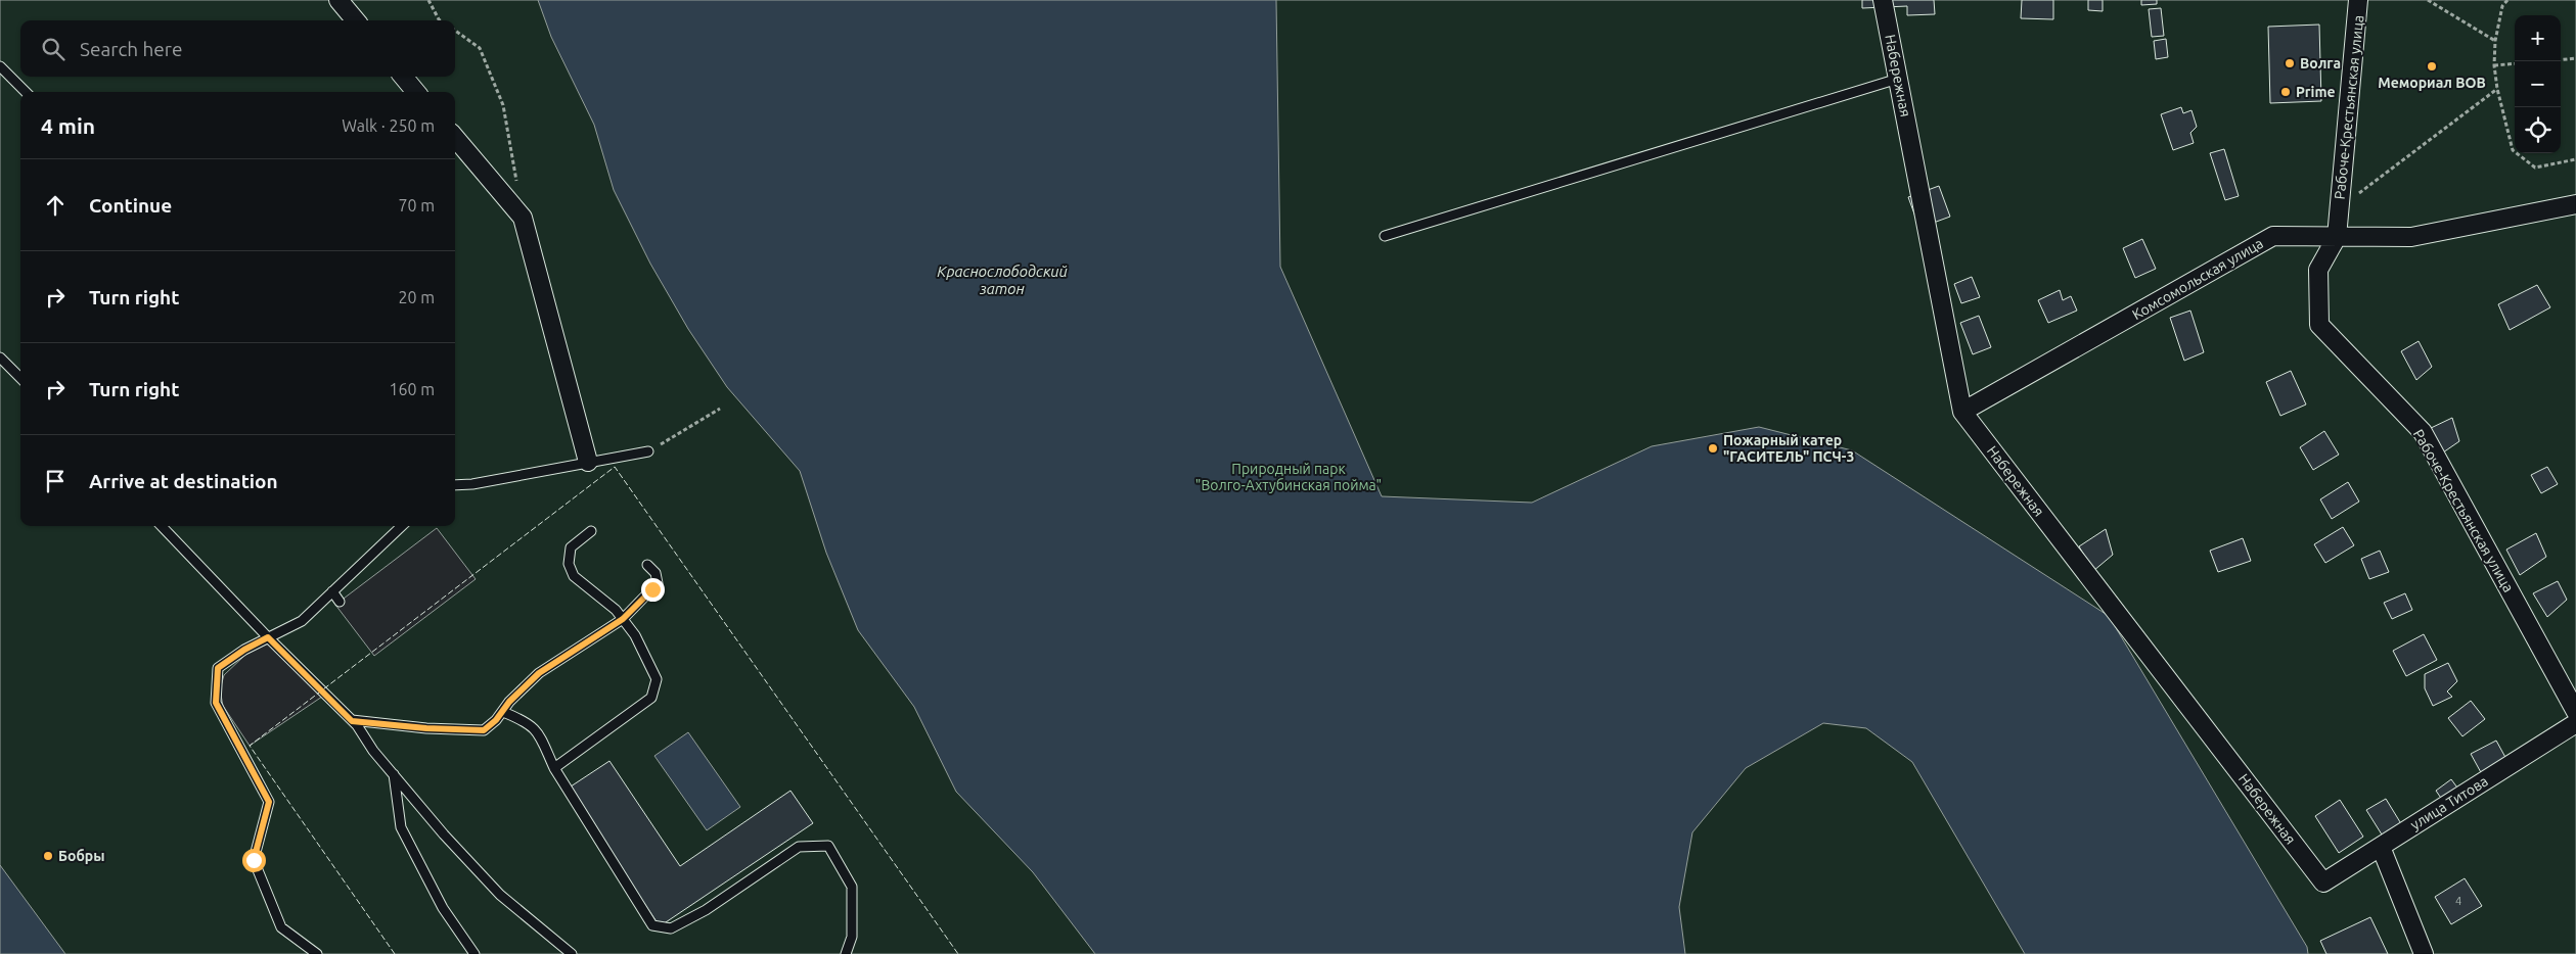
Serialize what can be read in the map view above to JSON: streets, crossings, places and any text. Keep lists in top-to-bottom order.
{
  "streets": {
    "street": [
      "Набережная",
      "Рабоче-Крестьянская улица",
      "Комсомольская улица",
      "улица Титова"
    ]
  },
  "crossings": [
    ["Набережная", "Комсомольская улица"],
    ["Набережная", "улица Титова"],
    ["Рабоче-Крестьянская улица", "Комсомольская улица"]
  ],
  "water": ["Краснослободский затон"],
  "parks": ["Природный парк \"Волго-Ахтубинская пойма\""],
  "places": [
    "Волга",
    "Мемориал ВОВ",
    "Prime",
    "Пожарный катер \"ГАСИТЕЛЬ\" ПСЧ-3",
    "Бобры"
  ],
  "house_numbers": ["4"],
  "page": {
    "map_buttons": ["+", "−"],
    "search": "Search here",
    "heading": ["4 min", "Walk · 250 m"],
    "list": [
      ["Continue", "70 m"],
      ["Turn right", "20 m"],
      ["Turn right", "160 m"],
      "Arrive at destination"
    ]
  }
}
